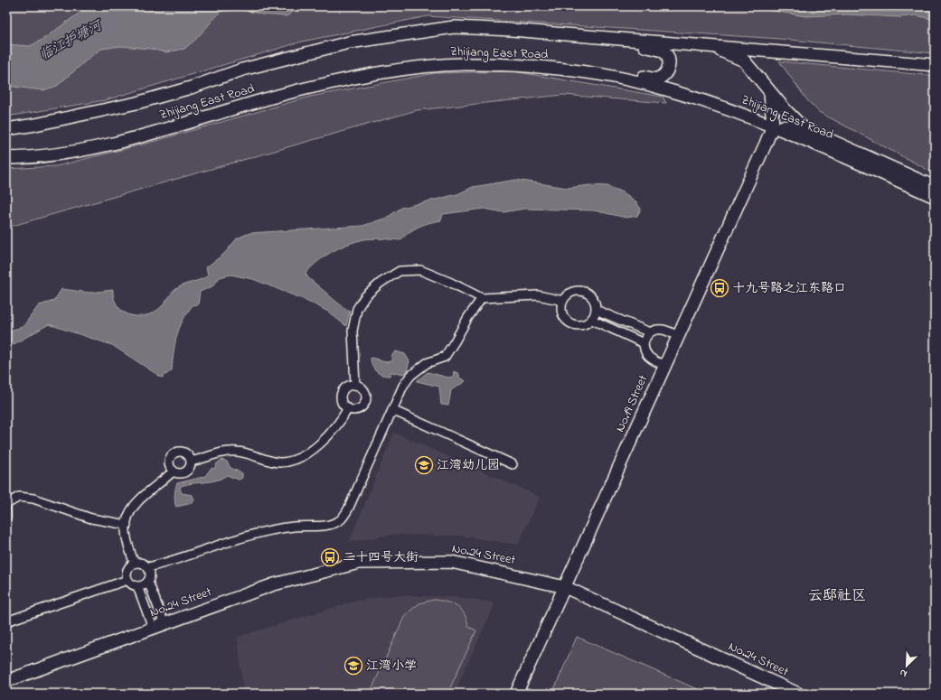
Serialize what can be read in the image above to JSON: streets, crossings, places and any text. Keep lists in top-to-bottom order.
{
  "streets": {
    "main road": ["Zhijiang East Road", "No.19 Street", "No.24 Street"]
  },
  "crossings": [
    ["Zhijiang East Road", "No.19 Street"],
    ["No.19 Street", "No.24 Street"]
  ],
  "districts": ["云邸社区"],
  "water": ["临江护塘河"],
  "places": {
    "bus stop": ["十九号路之江东路口", "二十四号大街"],
    "school or university": ["江湾幼儿园", "江湾小学"]
  },
  "north": "bottom left"
}
